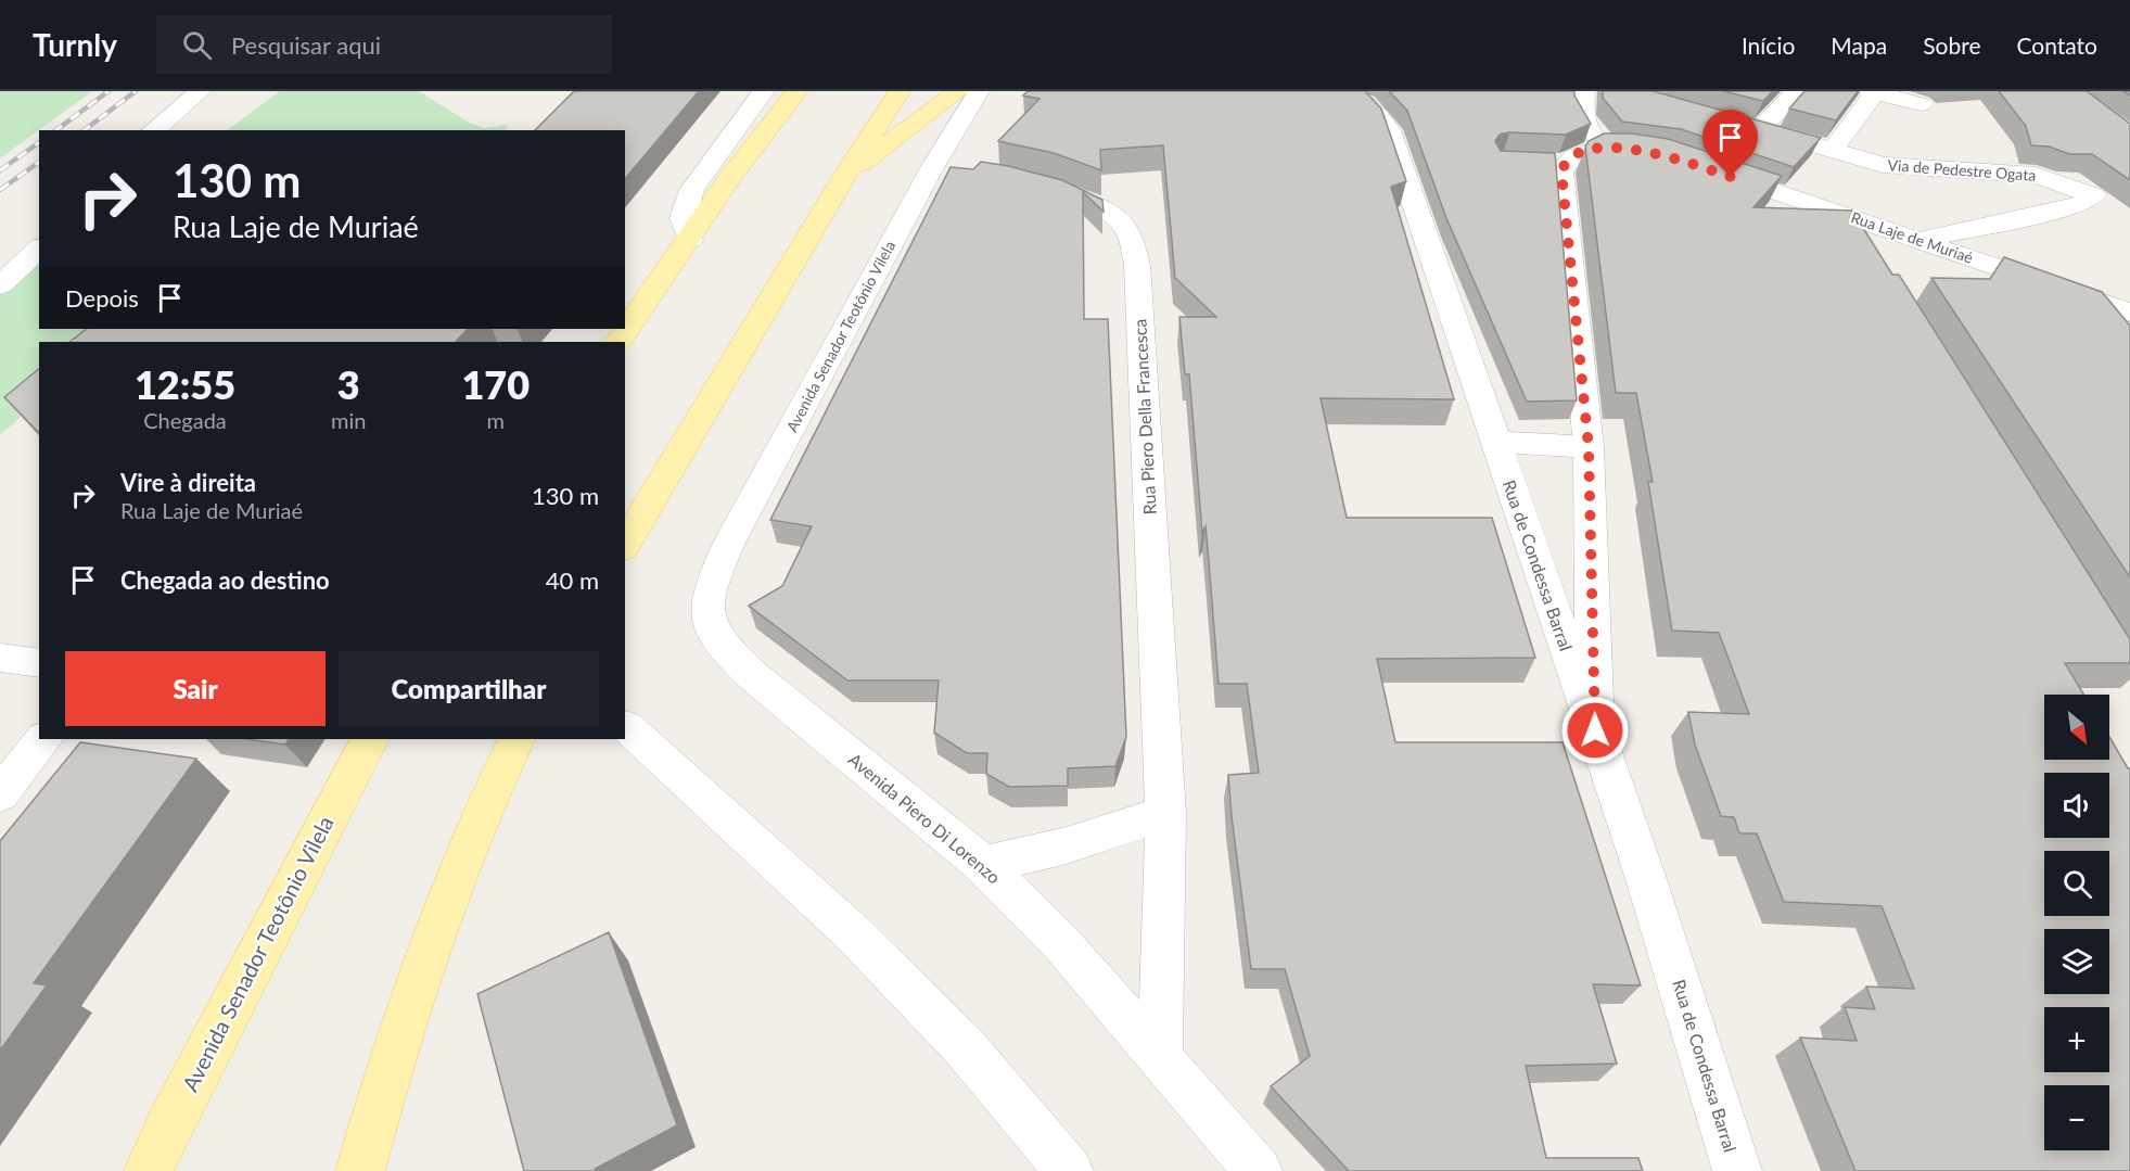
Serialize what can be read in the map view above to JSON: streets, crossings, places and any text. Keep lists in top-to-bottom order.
{
  "streets": {
    "main road": ["Avenida Senador Teotônio Vilela"],
    "street": [
      "Via de Pedestre Ogata",
      "Rua Laje de Muriaé",
      "Rua Piero Della Francesca",
      "Rua de Condessa Barral",
      "Avenida Piero Di Lorenzo"
    ]
  },
  "crossings": [
    ["Via de Pedestre Ogata", "Rua Laje de Muriaé"],
    ["Avenida Senador Teotônio Vilela", "Avenida Piero Di Lorenzo"],
    ["Rua Piero Della Francesca", "Avenida Piero Di Lorenzo"]
  ],
  "north": "bottom right",
  "page": {
    "header": "Turnly",
    "search": "Pesquisar aqui",
    "nav": [
      "Início",
      "Mapa",
      "Sobre",
      "Contato"
    ],
    "turn": ["130 m", "Rua Laje de Muriaé"],
    "then": "Depois",
    "eta": [
      "12:55",
      "Chegada",
      "3",
      "min",
      "170",
      "m"
    ],
    "list": [
      {
        "name": "Vire à direita",
        "note": "Rua Laje de Muriaé",
        "value": "130 m"
      },
      {
        "name": "Chegada ao destino",
        "value": "40 m"
      }
    ],
    "buttons": ["Sair", "Compartilhar"],
    "map_buttons": ["+", "−"]
  }
}
